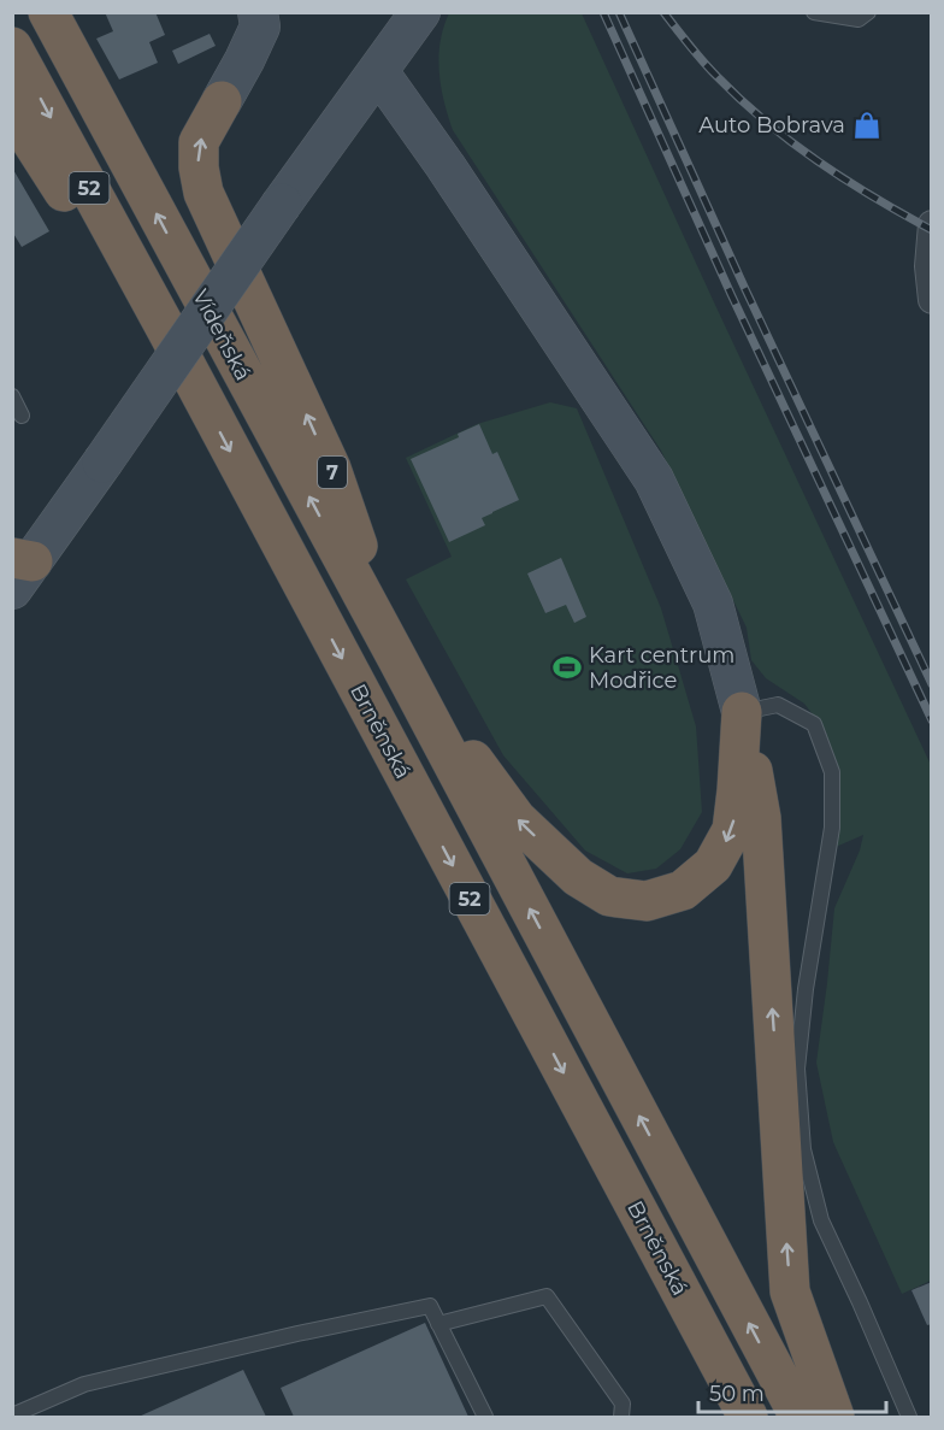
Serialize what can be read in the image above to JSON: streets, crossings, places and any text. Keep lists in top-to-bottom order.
{
  "streets": {
    "highway": [
      "52",
      "Vídeňská",
      "7",
      "Brněnská"
    ]
  },
  "crossings": [
    ["52", "Vídeňská"],
    ["52", "7"],
    ["Vídeňská", "7"]
  ],
  "places": {
    "shop": ["Auto Bobrava"],
    "sports": ["Kart centrum Modřice"]
  },
  "scale_bar": "50 m"
}
